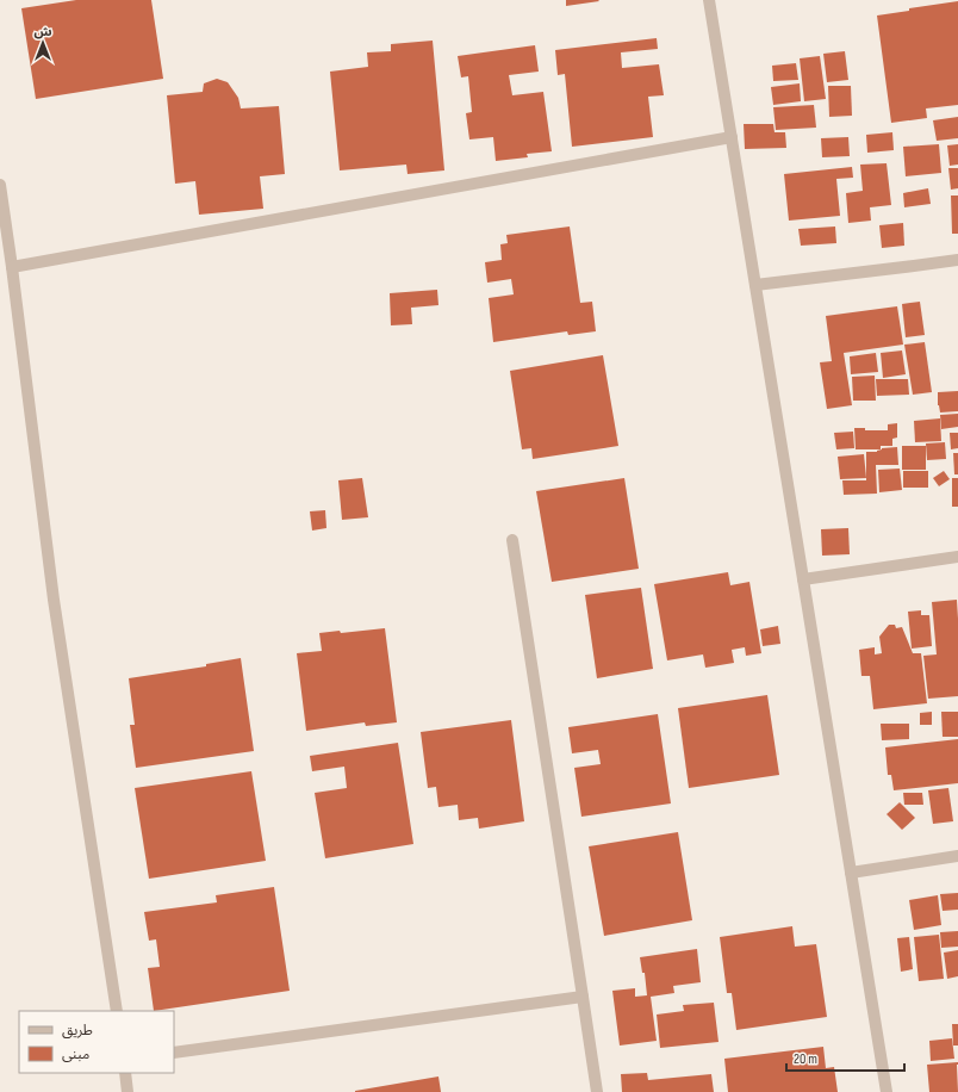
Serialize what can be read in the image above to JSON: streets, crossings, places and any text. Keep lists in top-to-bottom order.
{
  "legend": ["طريق", "مبنى"],
  "scale_bar": "20 m",
  "north": "top"
}
